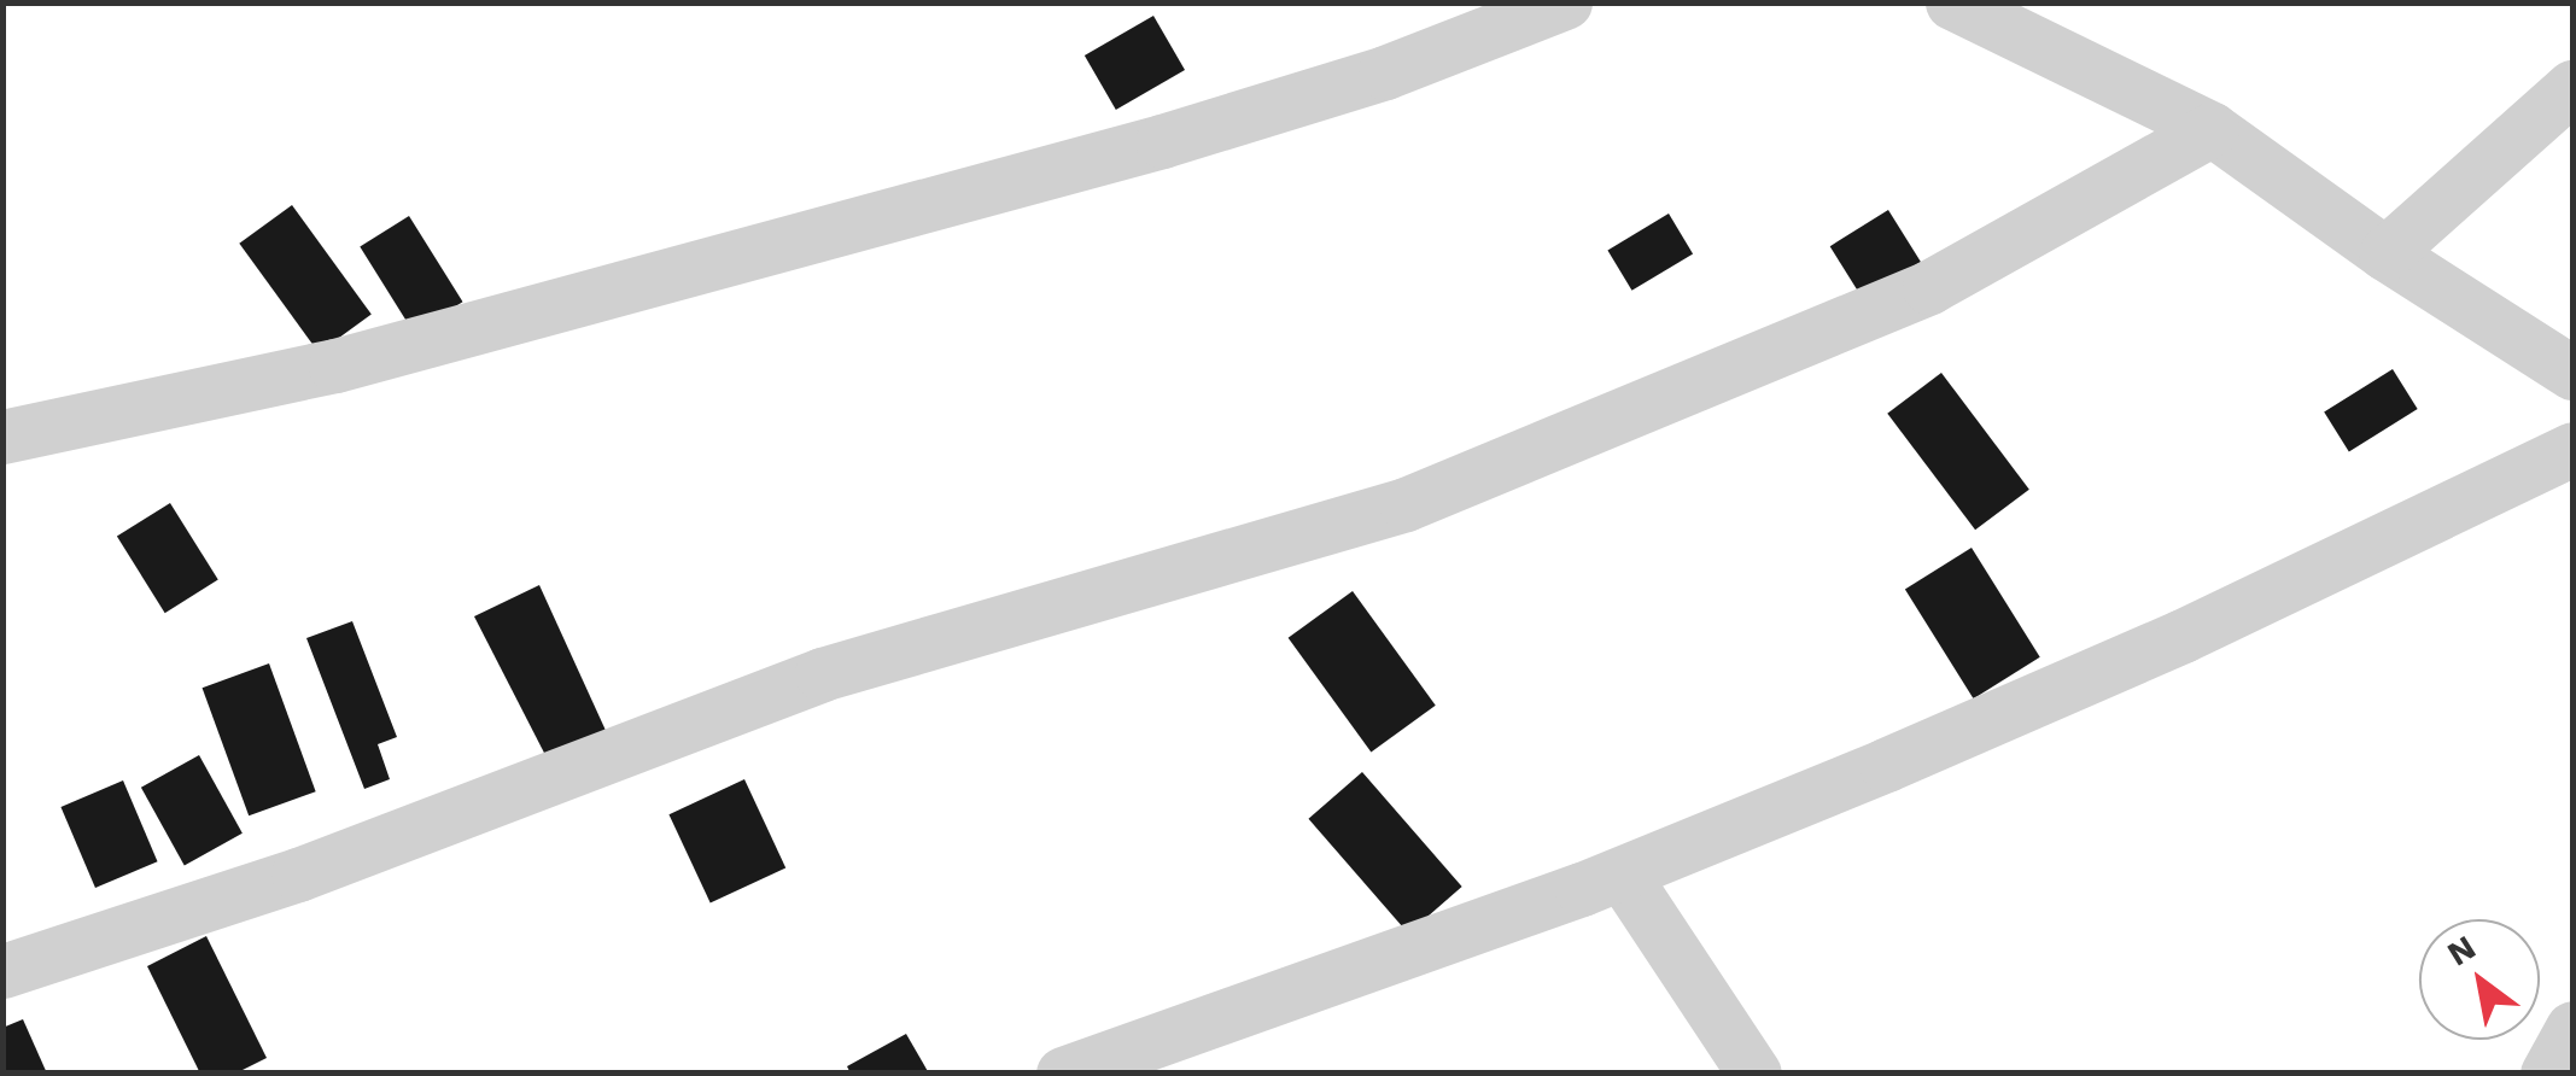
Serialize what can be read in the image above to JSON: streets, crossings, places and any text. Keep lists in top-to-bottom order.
{
  "north": "top left"
}
